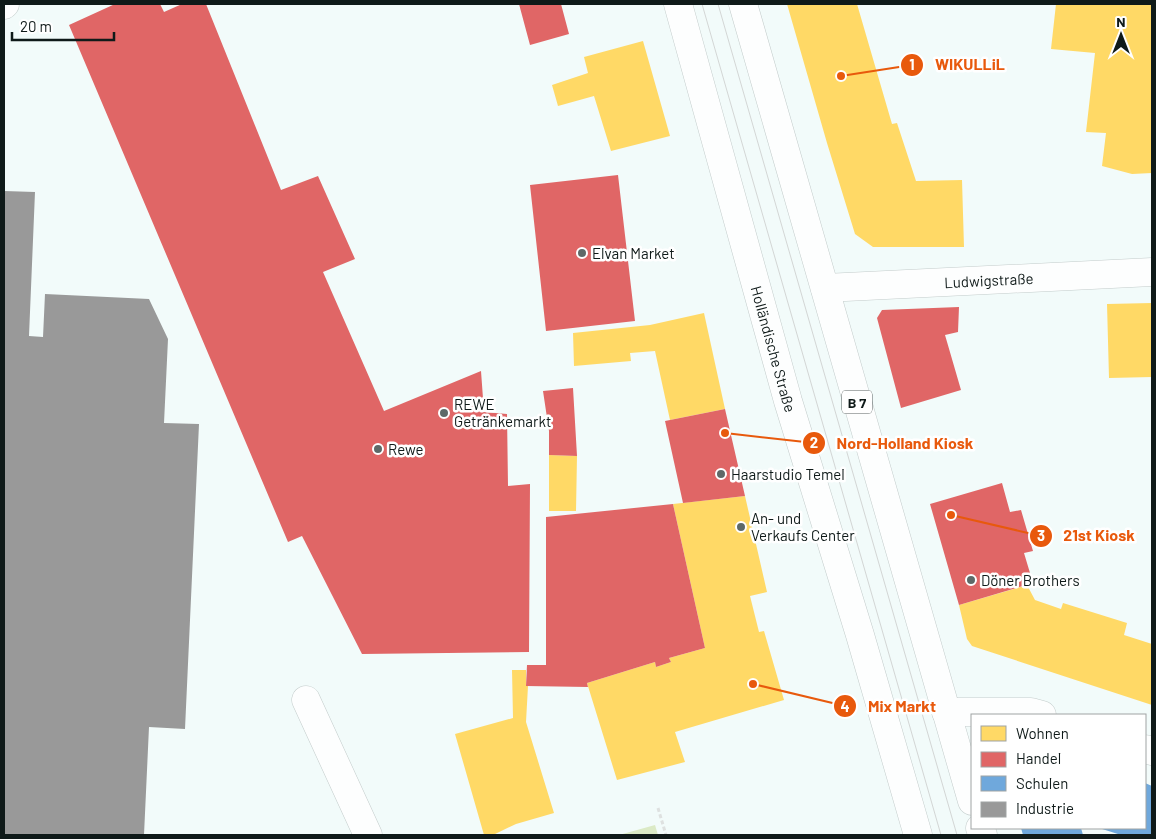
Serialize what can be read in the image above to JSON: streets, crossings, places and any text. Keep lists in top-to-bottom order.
{
  "streets": {
    "main road": ["Ludwigstraße", "Holländische Straße", "B 7"]
  },
  "crossings": [
    ["Ludwigstraße", "B 7"]
  ],
  "places": [
    "WIKULLiL",
    "Elvan Market",
    "REWE Getränkemarkt",
    "Nord-Holland Kiosk",
    "Rewe",
    "Haarstudio Temel",
    "21st Kiosk",
    "An- und Verkaufs Center",
    "Döner Brothers",
    "Mix Markt"
  ],
  "legend": [
    "Wohnen",
    "Handel",
    "Schulen",
    "Industrie"
  ],
  "scale_bar": "20 m",
  "north": "top"
}
